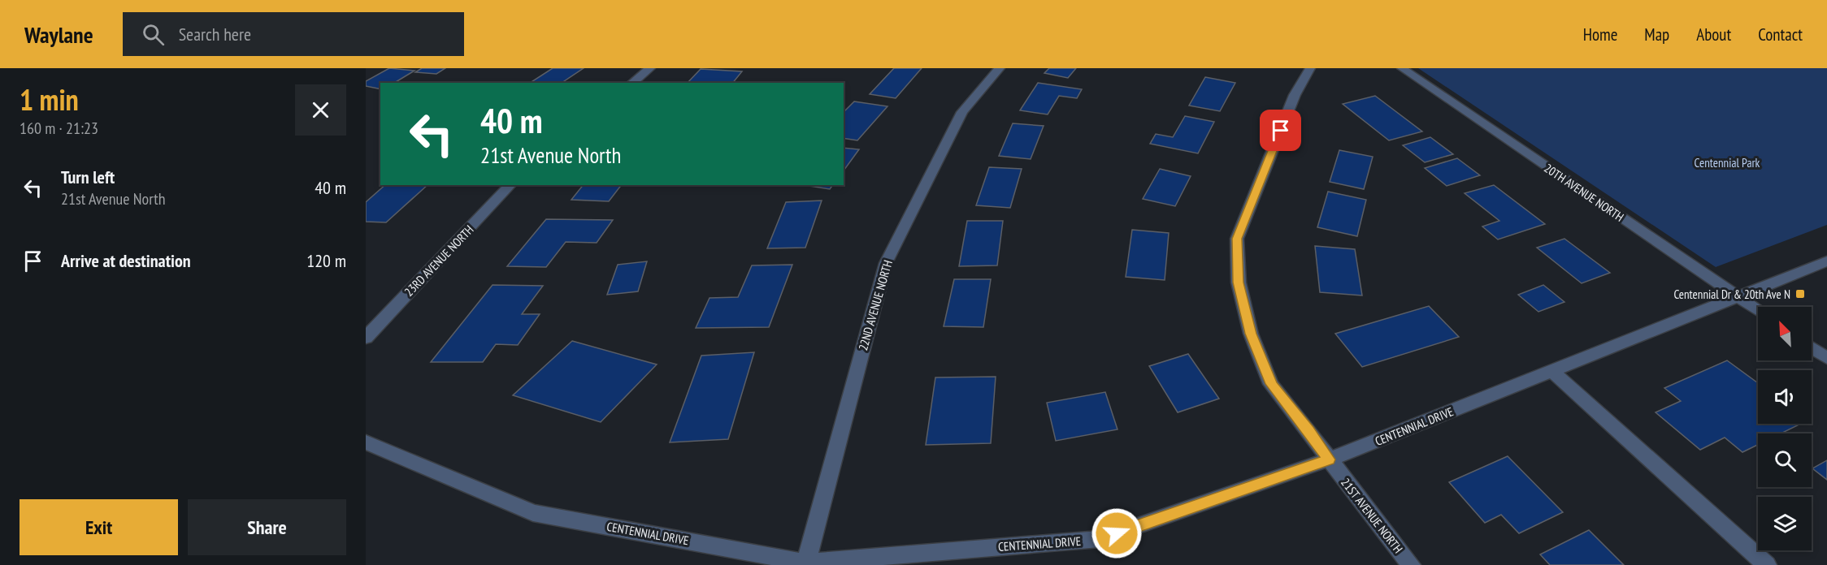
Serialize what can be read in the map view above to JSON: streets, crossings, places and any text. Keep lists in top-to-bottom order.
{
  "streets": {
    "street": [
      "20TH AVENUE NORTH",
      "23RD AVENUE NORTH",
      "22ND AVENUE NORTH",
      "CENTENNIAL DRIVE",
      "21ST AVENUE NORTH"
    ]
  },
  "crossings": [
    ["20TH AVENUE NORTH", "CENTENNIAL DRIVE"],
    ["22ND AVENUE NORTH", "CENTENNIAL DRIVE"],
    ["CENTENNIAL DRIVE", "21ST AVENUE NORTH"]
  ],
  "parks": ["Centennial Park"],
  "places": {
    "transit": ["Centennial Dr & 20th Ave N"]
  },
  "north": "top left",
  "page": {
    "header": "Waylane",
    "search": "Search here",
    "nav": [
      "Home",
      "Map",
      "About",
      "Contact"
    ],
    "heading": ["1 min", "160 m · 21:23"],
    "turn": ["40 m", "21st Avenue North"],
    "list": [
      {
        "name": "Turn left",
        "note": "21st Avenue North",
        "value": "40 m"
      },
      {
        "name": "Arrive at destination",
        "value": "120 m"
      }
    ],
    "buttons": ["Exit", "Share"]
  }
}
